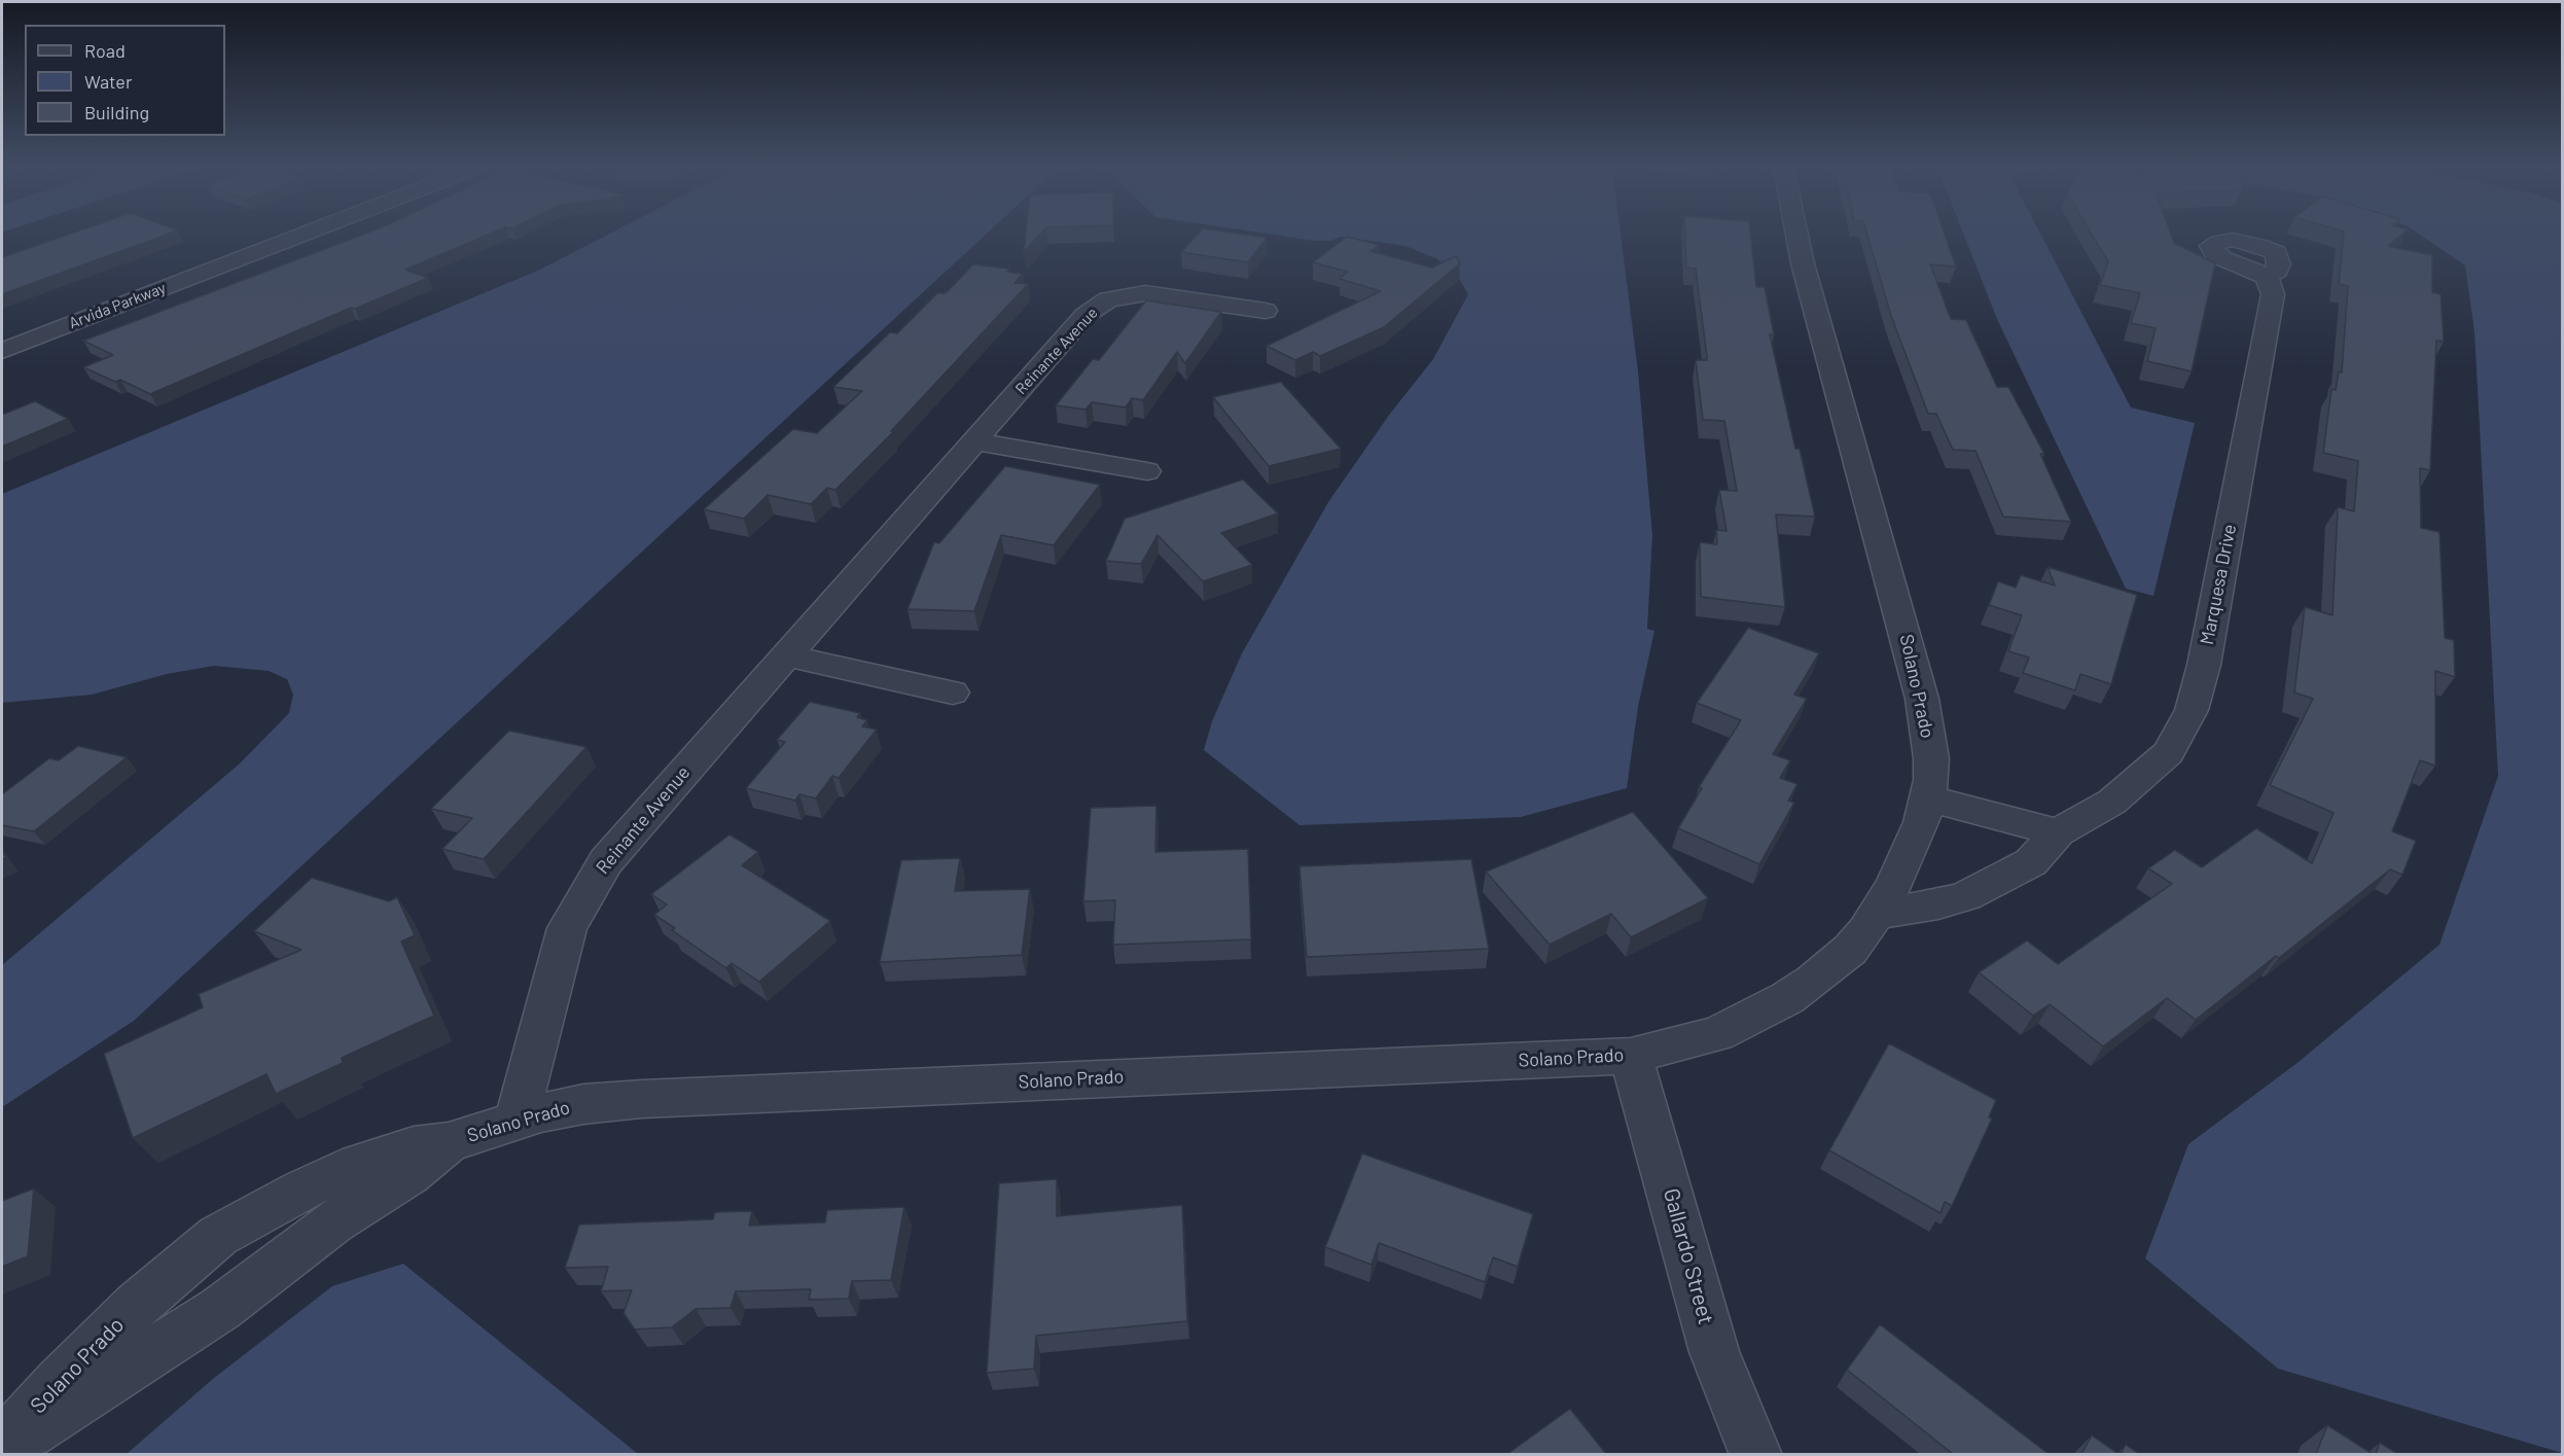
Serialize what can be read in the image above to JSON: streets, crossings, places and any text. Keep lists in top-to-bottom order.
{
  "streets": {
    "street": [
      "Arvida Parkway",
      "Reinante Avenue",
      "Marquesa Drive",
      "Solano Prado",
      "Gallardo Street"
    ]
  },
  "crossings": [
    ["Reinante Avenue", "Solano Prado"],
    ["Marquesa Drive", "Solano Prado"],
    ["Solano Prado", "Gallardo Street"]
  ],
  "legend": ["Road", "Water", "Building"]
}
